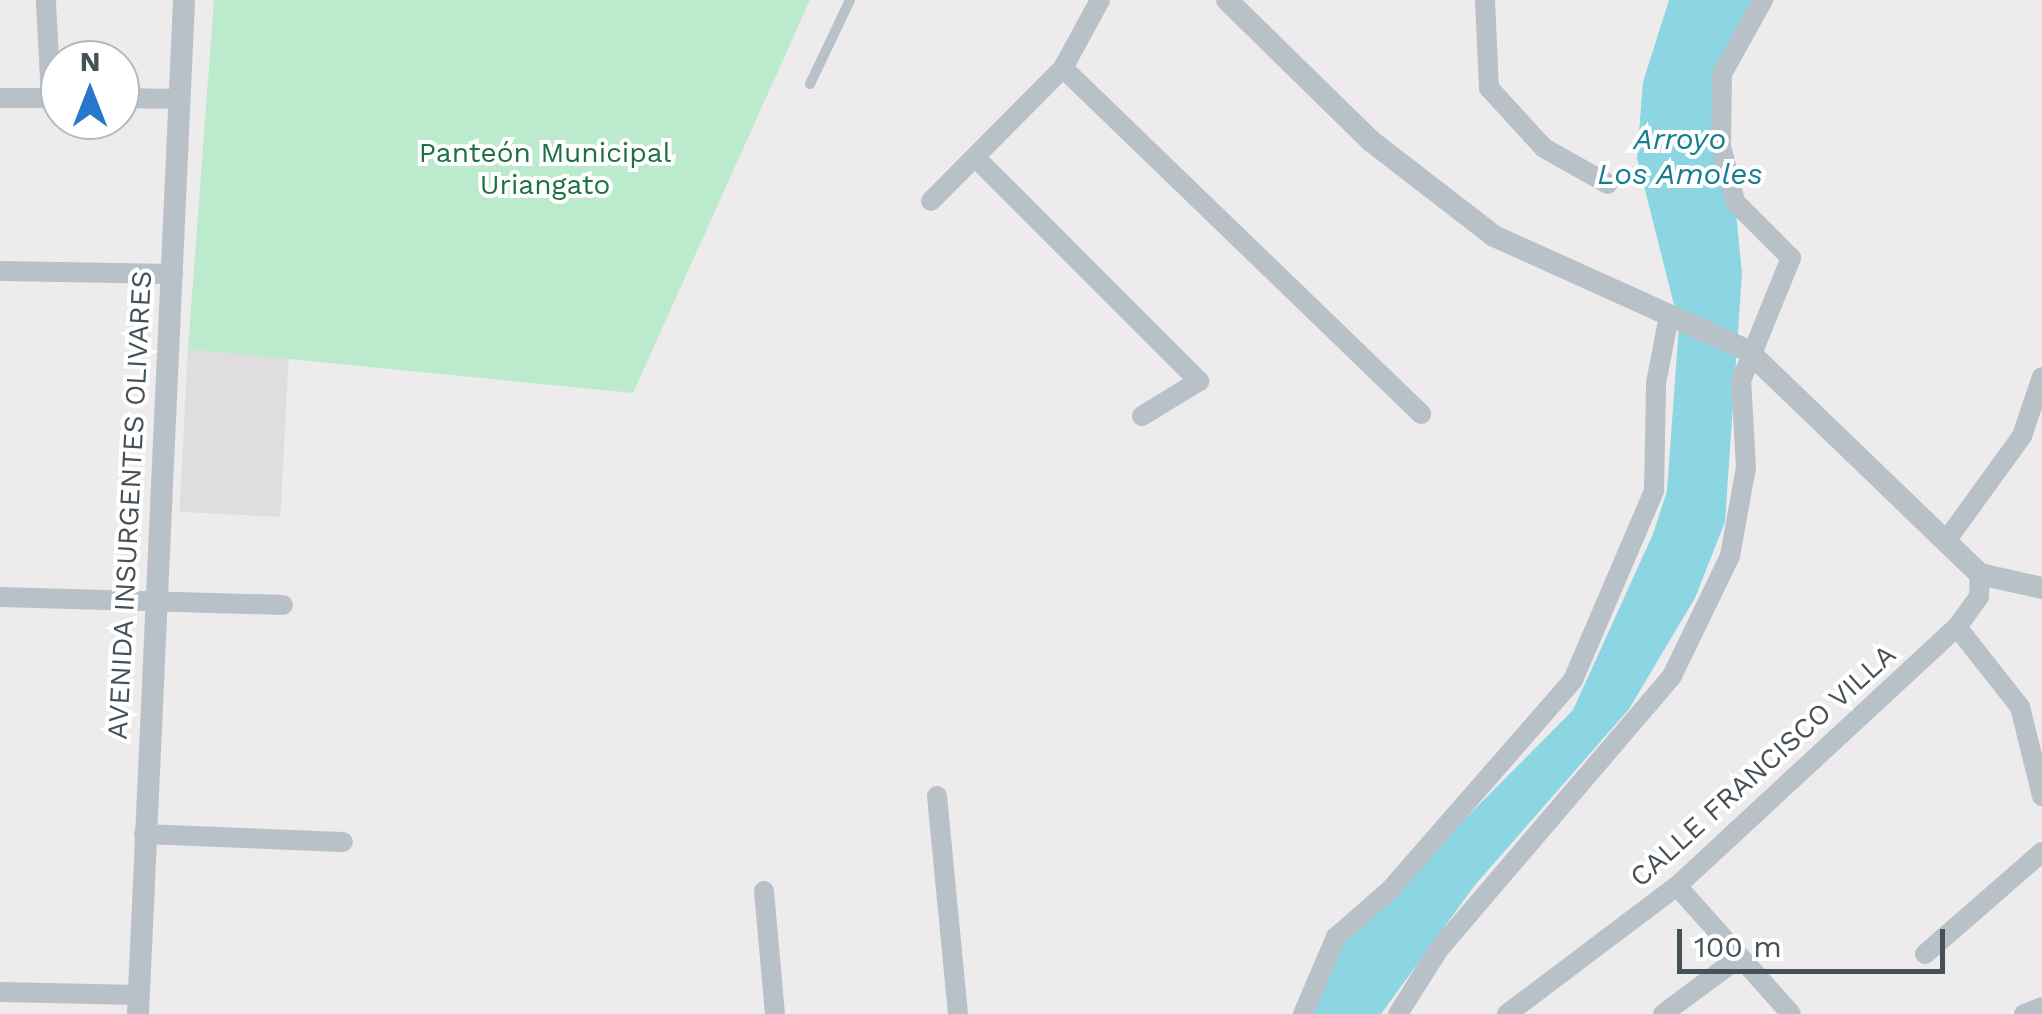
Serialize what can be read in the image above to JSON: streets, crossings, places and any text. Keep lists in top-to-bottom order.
{
  "streets": {
    "street": ["AVENIDA INSURGENTES OLIVARES", "CALLE FRANCISCO VILLA"]
  },
  "water": ["Arroyo Los Amoles"],
  "parks": ["Panteón Municipal Uriangato"],
  "scale_bar": "100 m",
  "north": "top"
}
